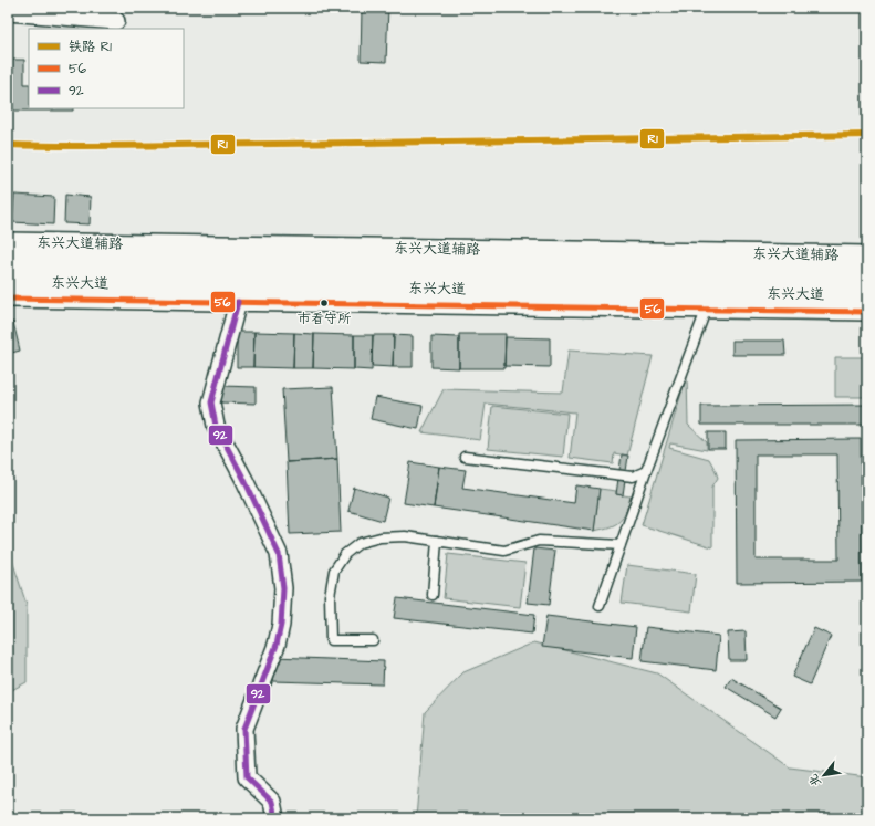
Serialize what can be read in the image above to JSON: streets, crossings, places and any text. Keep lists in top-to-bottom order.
{
  "streets": {
    "main road": ["东兴大道"],
    "street": ["东兴大道辅路"]
  },
  "crossings": [
    ["东兴大道辅路", "东兴大道"]
  ],
  "places": ["巿看守所"],
  "lines": ["rail line R1", "transit line 56", "transit line 92"],
  "legend": ["铁路 R1", "56", "92"],
  "north": "bottom left"
}
